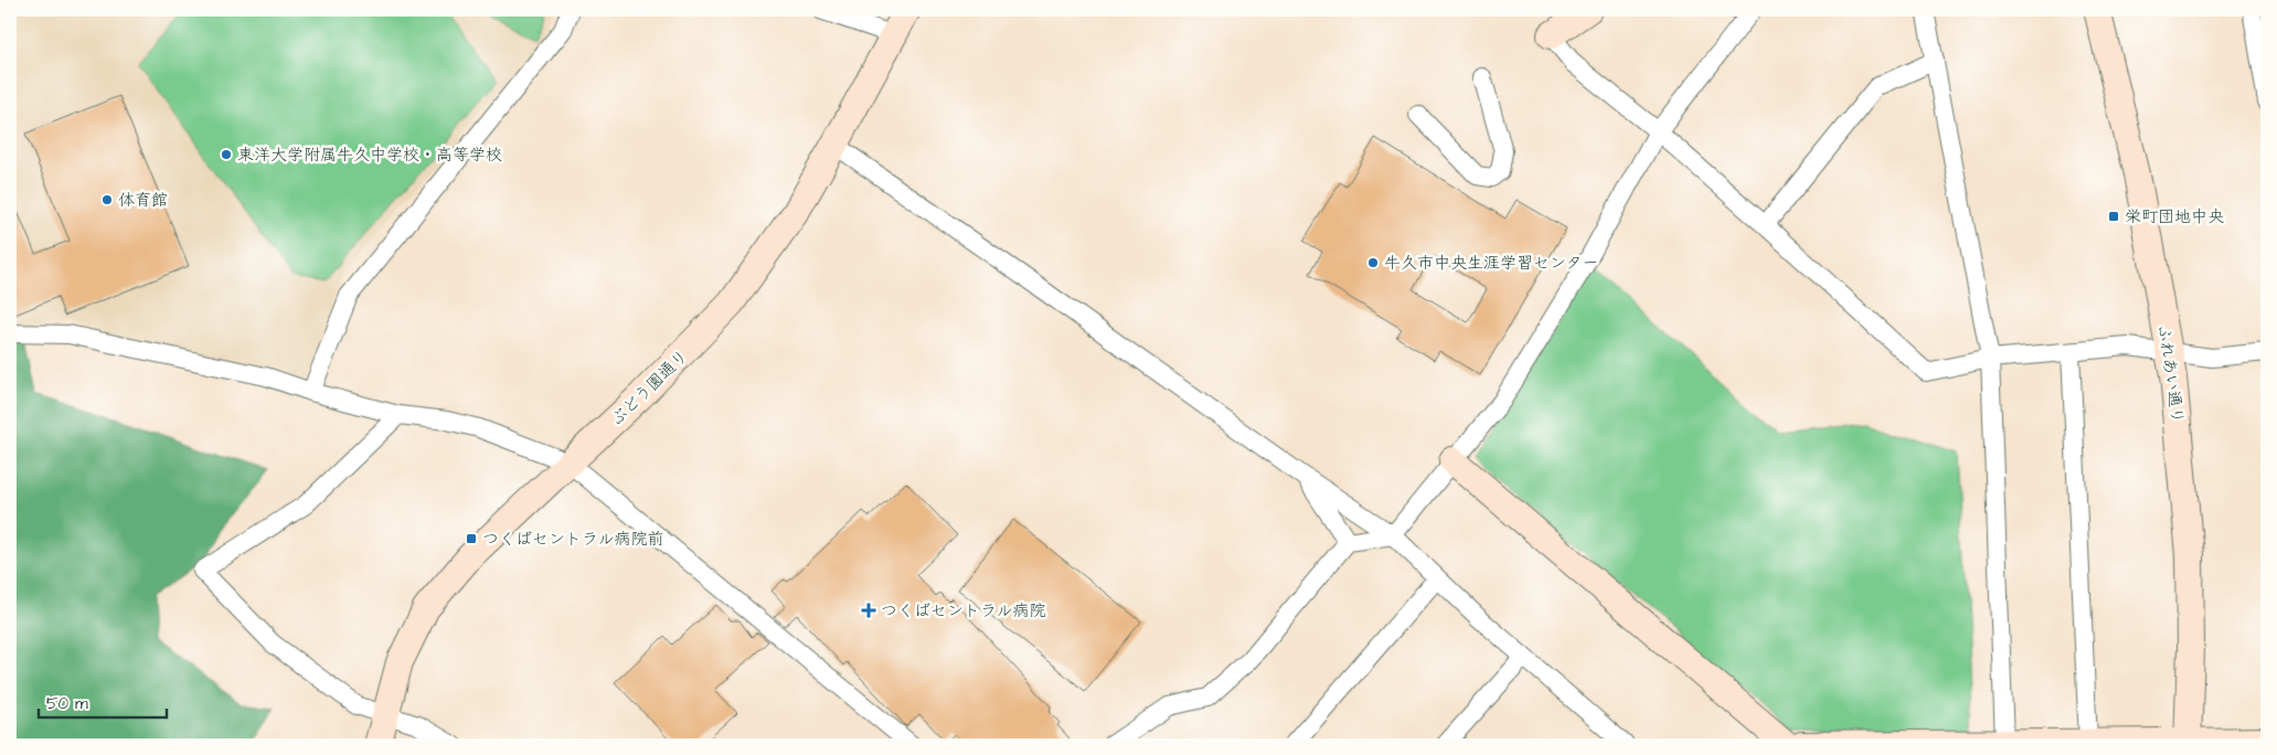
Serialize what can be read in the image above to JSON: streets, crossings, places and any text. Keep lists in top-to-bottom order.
{
  "streets": {
    "street": ["ふれあい通り", "ぶどう園通り"]
  },
  "places": {
    "other": ["東洋大学附属牛久中学校・高等学校", "体育館", "牛久市中央生涯学習センター"],
    "transit": ["栄町団地中央", "つくばセントラル病院前"],
    "health": ["つくばセントラル病院"]
  },
  "scale_bar": "50 m"
}
